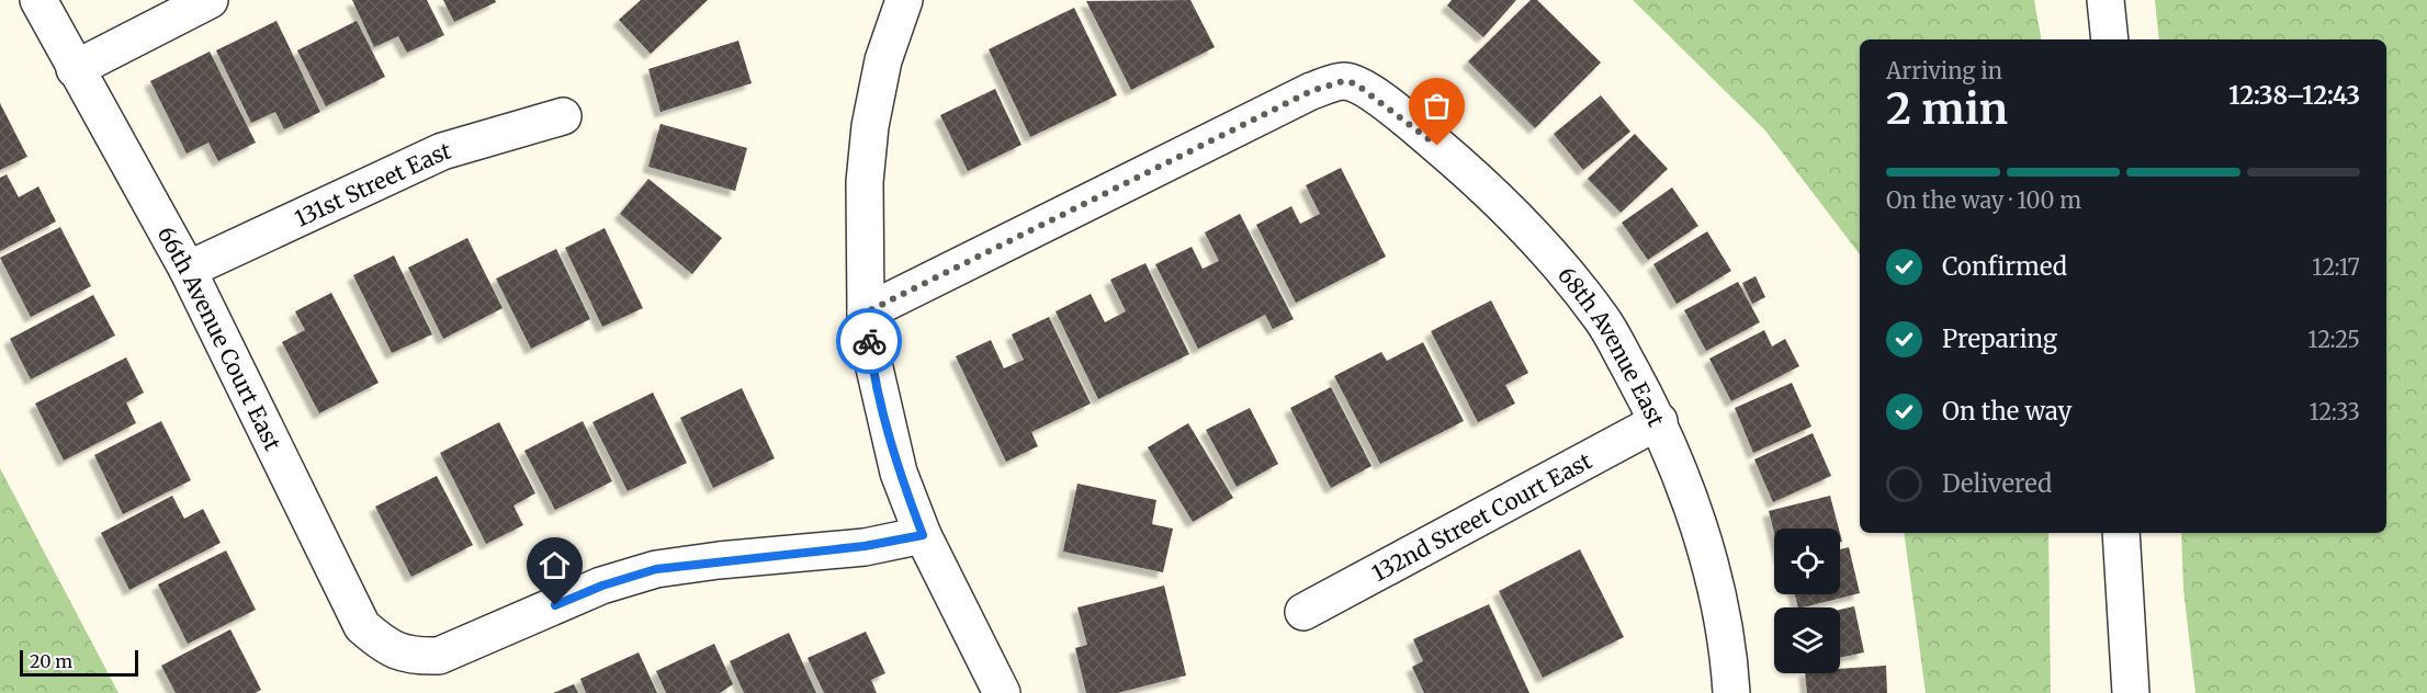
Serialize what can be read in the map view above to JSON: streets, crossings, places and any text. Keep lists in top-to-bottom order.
{
  "streets": {
    "street": [
      "131st Street East",
      "66th Avenue Court East",
      "68th Avenue East",
      "132nd Street Court East"
    ]
  },
  "crossings": [
    ["131st Street East", "66th Avenue Court East"],
    ["68th Avenue East", "132nd Street Court East"]
  ],
  "scale_bar": "20 m",
  "page": {
    "heading": ["2 min", "Arriving in", "12:38–12:43"],
    "bar": "On the way · 100 m",
    "list": [
      ["Confirmed", "12:17"],
      ["Preparing", "12:25"],
      ["On the way", "12:33"],
      "Delivered"
    ],
    "scale": "20 m"
  }
}
